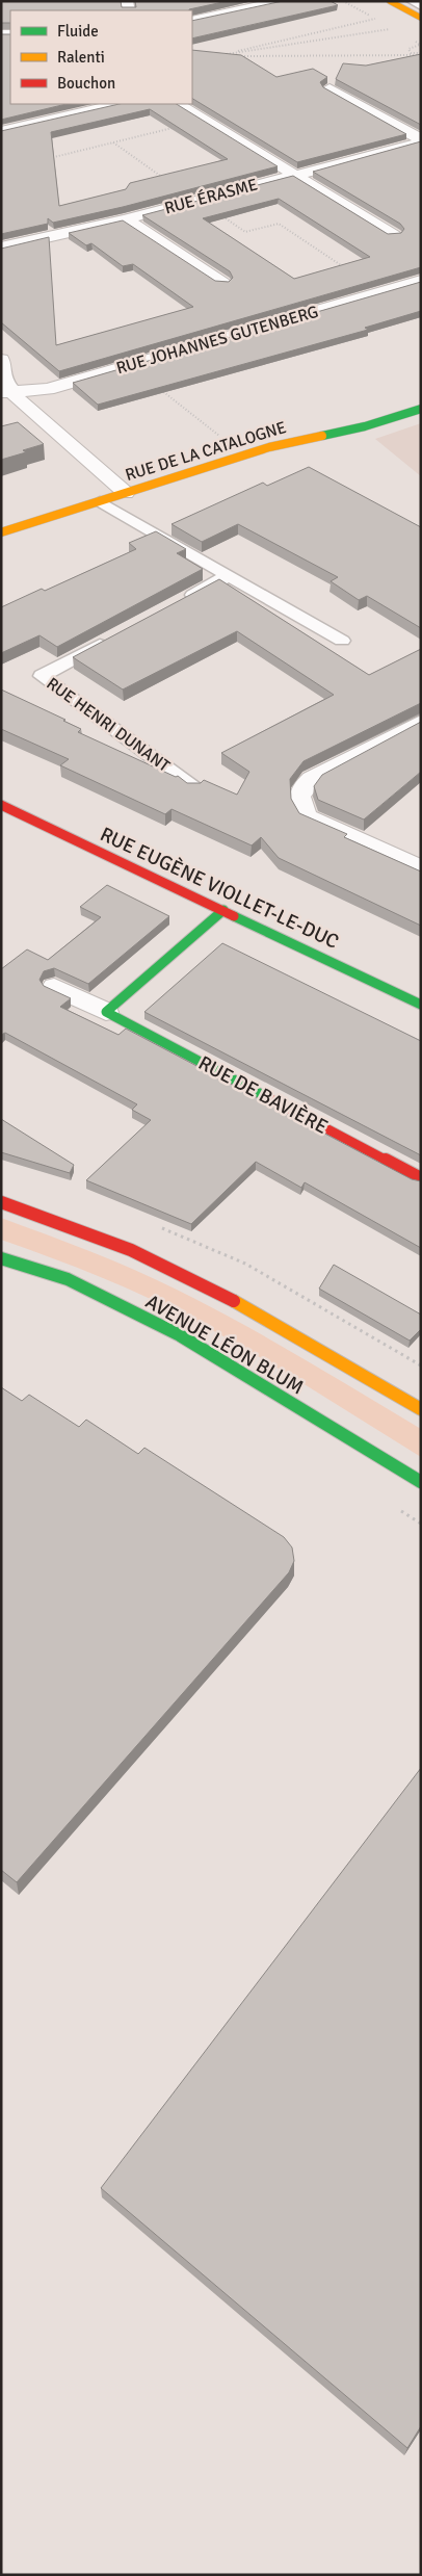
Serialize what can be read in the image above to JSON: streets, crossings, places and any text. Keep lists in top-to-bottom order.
{
  "streets": {
    "street": [
      "RUE ÉRASME",
      "RUE JOHANNES GUTENBERG",
      "RUE DE LA CATALOGNE",
      "RUE EUGÈNE VIOLLET-LE-DUC",
      "RUE DE BAVIÈRE",
      "AVENUE LÉON BLUM"
    ],
    "lane": ["RUE HENRI DUNANT"]
  },
  "legend": ["Fluide", "Ralenti", "Bouchon"]
}
